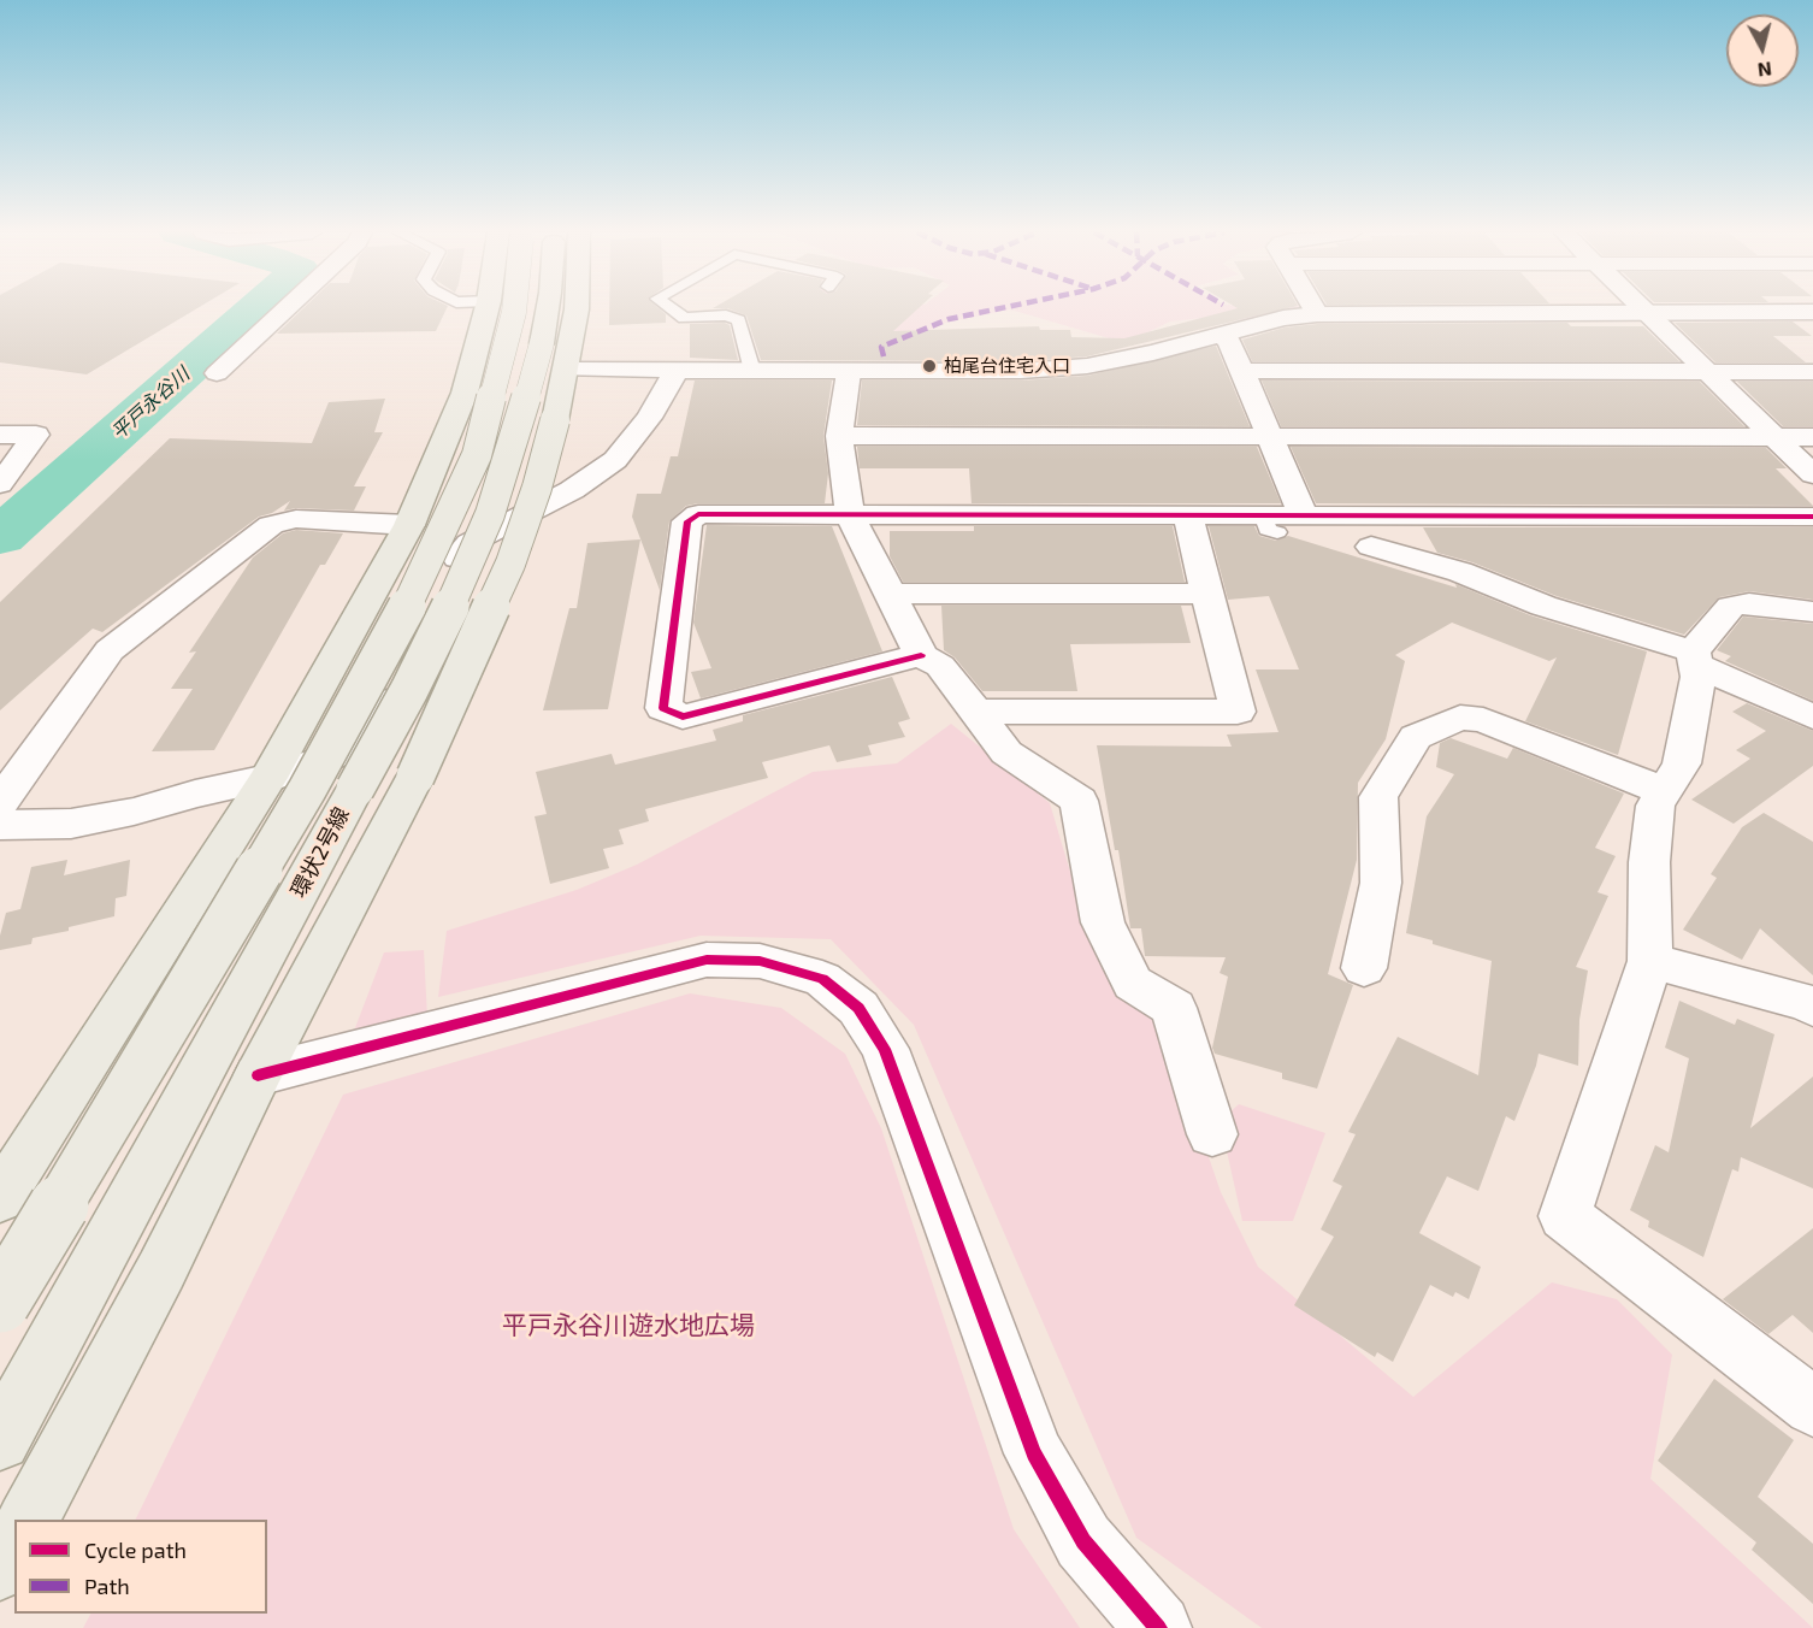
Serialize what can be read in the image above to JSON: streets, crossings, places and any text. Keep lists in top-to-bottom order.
{
  "streets": {
    "main road": ["環状2号線"]
  },
  "water": ["平戸永谷川"],
  "parks": ["平戸永谷川遊水地広場"],
  "places": ["柏尾台住宅入口"],
  "legend": ["Cycle path", "Path"],
  "north": "bottom"
}
